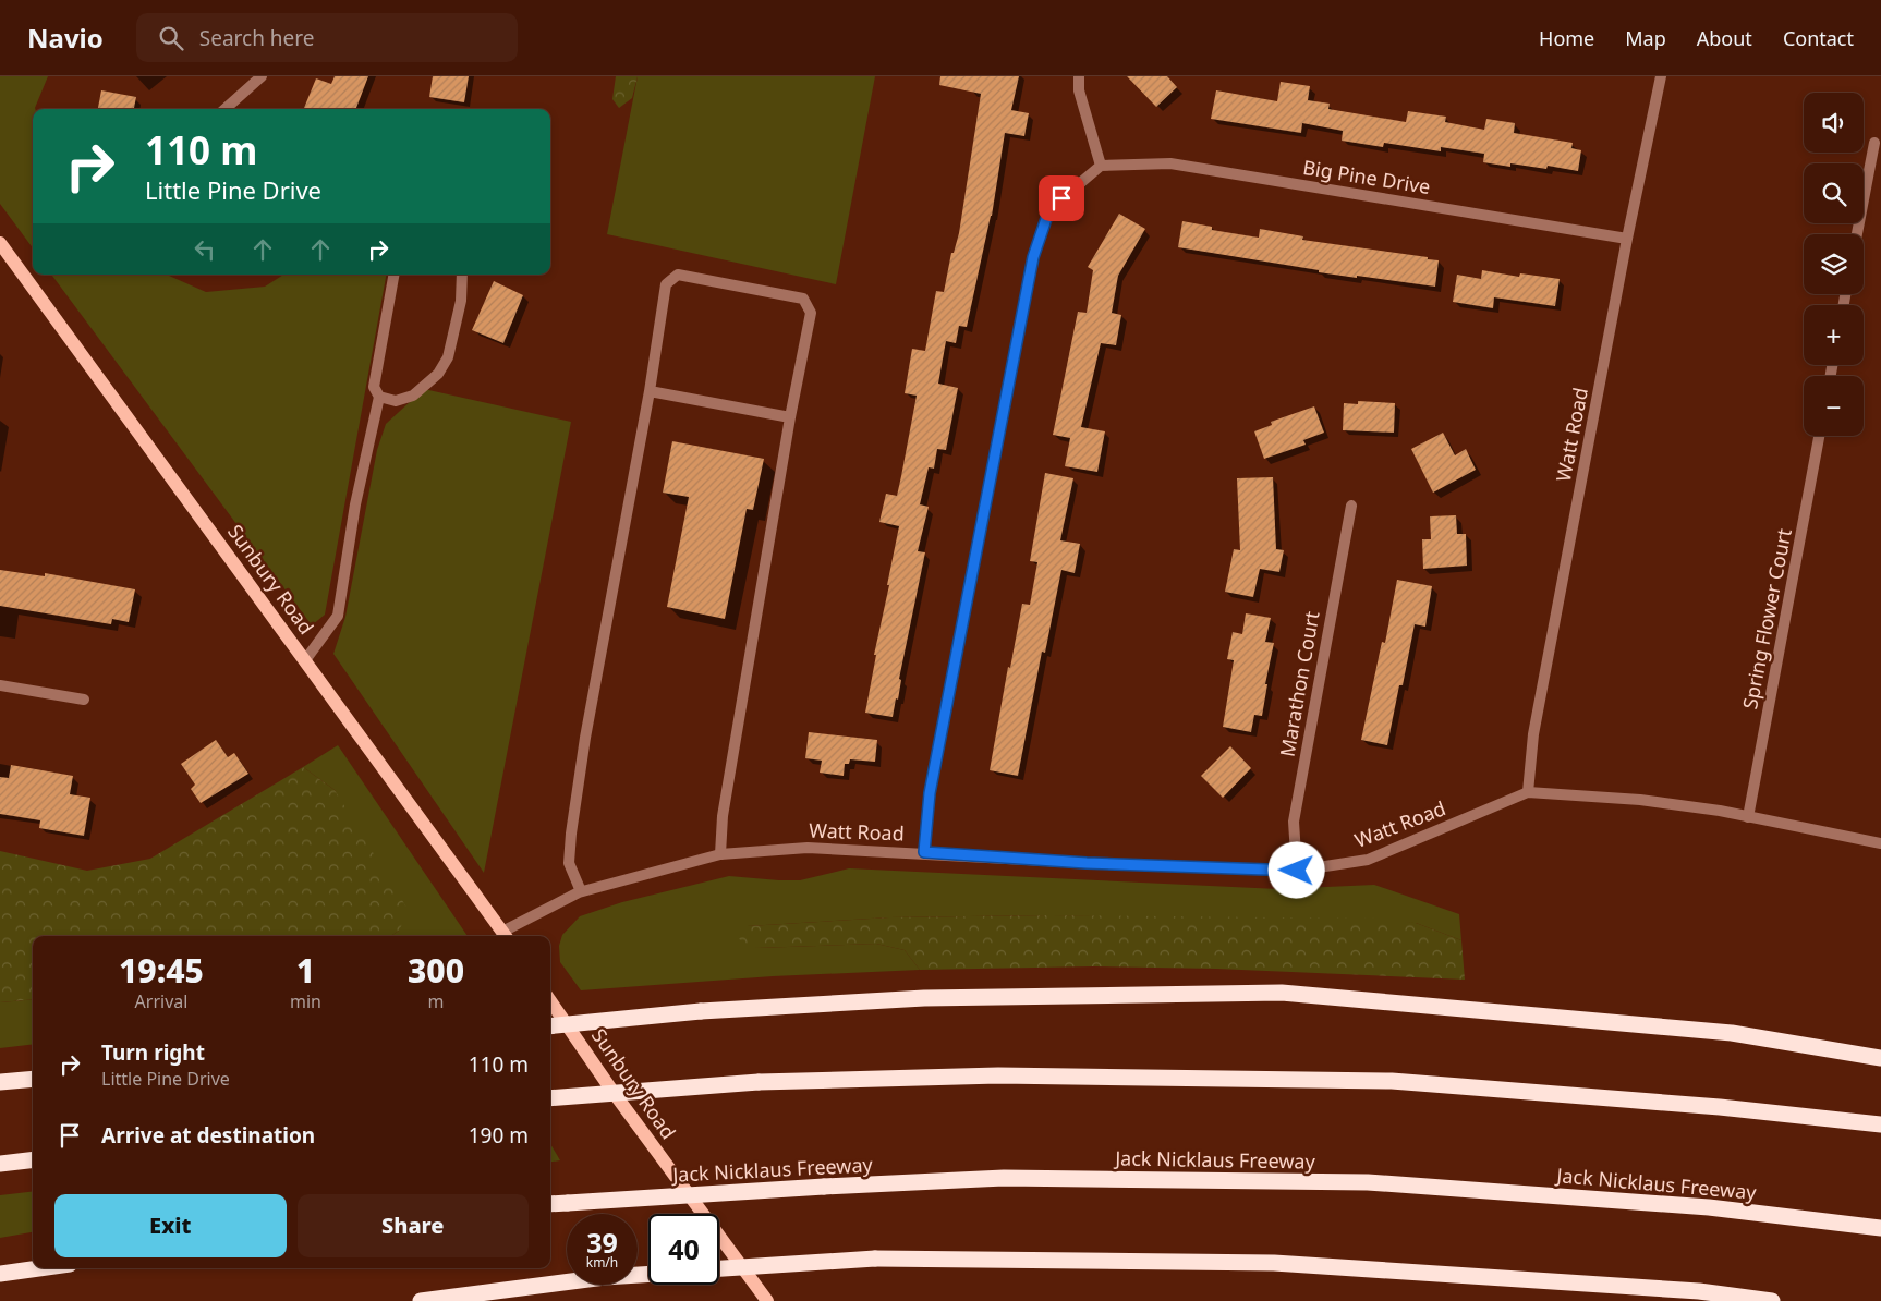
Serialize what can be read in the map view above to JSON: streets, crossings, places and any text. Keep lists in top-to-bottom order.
{
  "streets": {
    "highway": ["Jack Nicklaus Freeway"],
    "main road": ["Sunbury Road"],
    "street": [
      "Big Pine Drive",
      "Watt Road",
      "Spring Flower Court",
      "Marathon Court"
    ]
  },
  "crossings": [
    ["Big Pine Drive", "Watt Road"],
    ["Watt Road", "Sunbury Road"],
    ["Watt Road", "Marathon Court"]
  ],
  "page": {
    "header": "Navio",
    "search": "Search here",
    "nav": [
      "Home",
      "Map",
      "About",
      "Contact"
    ],
    "map_buttons": ["+", "−"],
    "turn": ["110 m", "Little Pine Drive"],
    "eta": [
      "19:45",
      "Arrival",
      "1",
      "min",
      "300",
      "m"
    ],
    "list": [
      {
        "name": "Turn right",
        "note": "Little Pine Drive",
        "value": "110 m"
      },
      {
        "name": "Arrive at destination",
        "value": "190 m"
      }
    ],
    "buttons": ["Exit", "Share"],
    "speed": "39 km/h",
    "limit": "40"
  }
}
